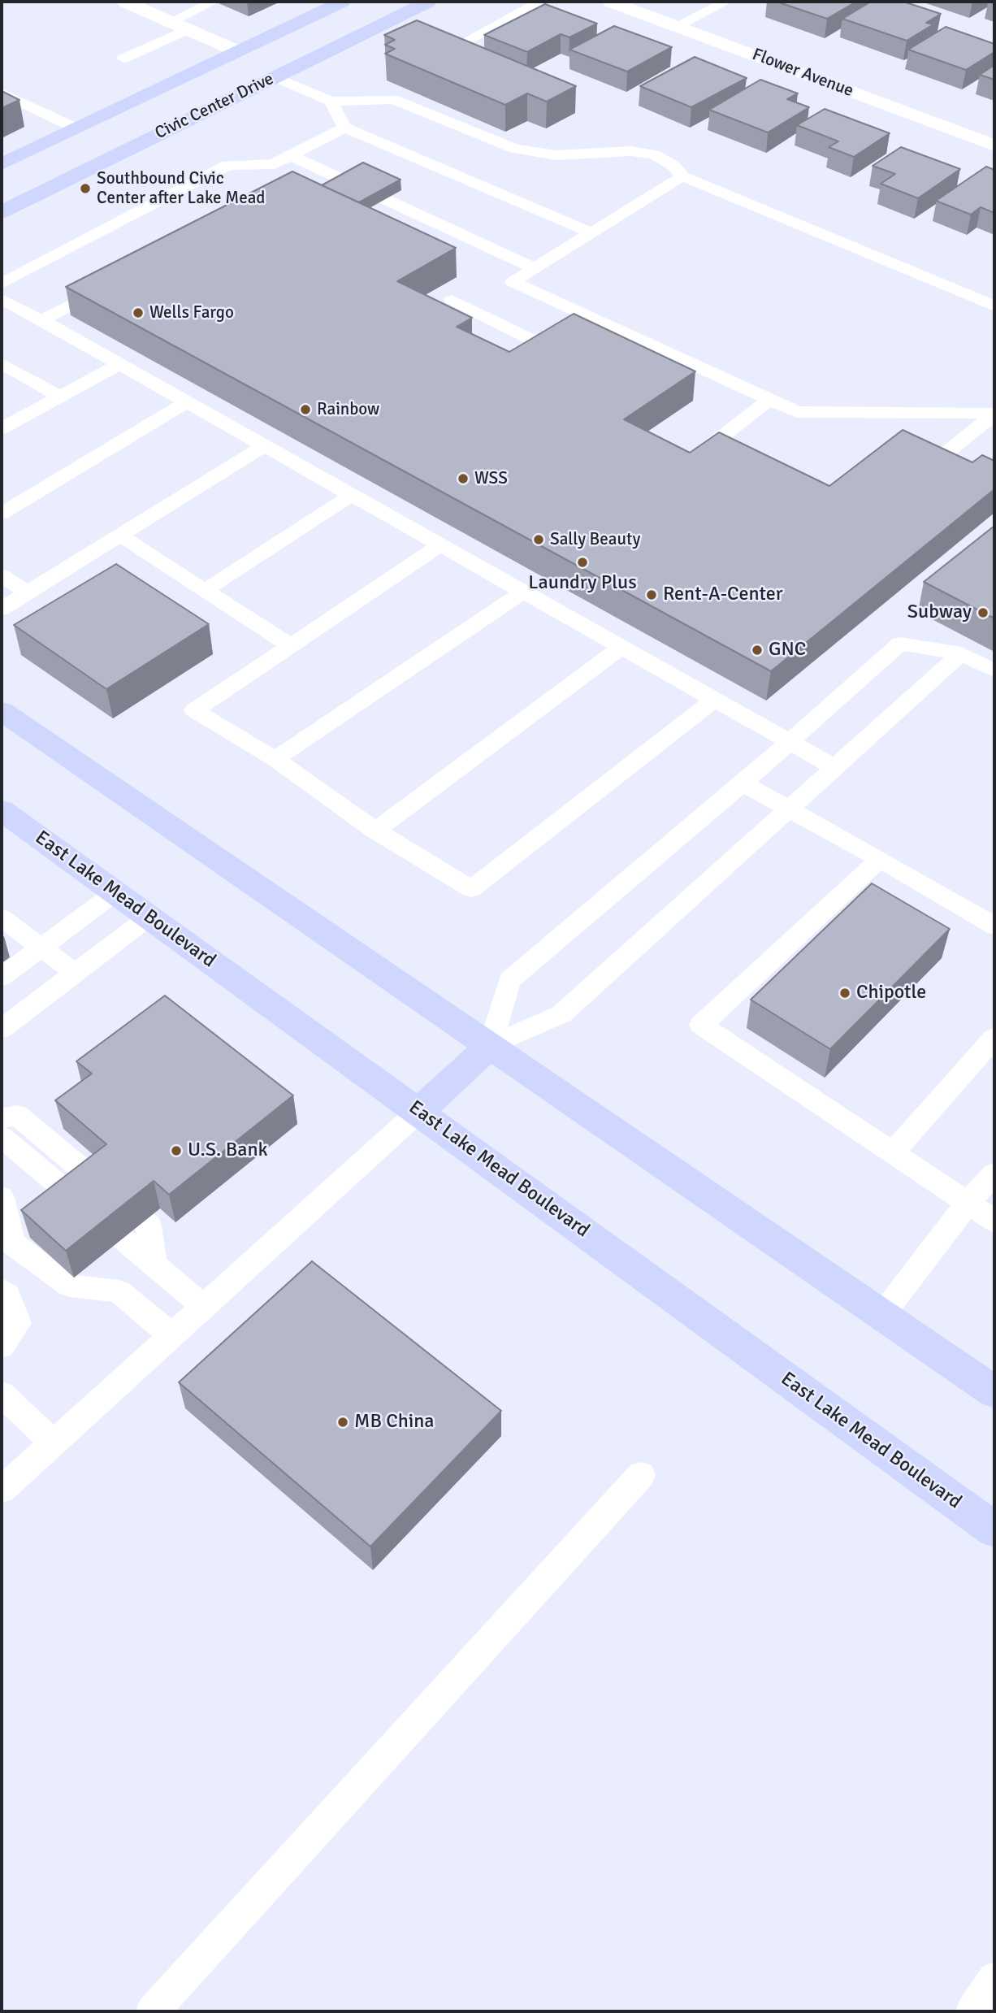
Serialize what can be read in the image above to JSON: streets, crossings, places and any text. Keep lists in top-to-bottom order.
{
  "streets": {
    "main road": ["Civic Center Drive", "East Lake Mead Boulevard"],
    "street": ["Flower Avenue"]
  },
  "places": [
    "Southbound Civic Center after Lake Mead",
    "Wells Fargo",
    "Rainbow",
    "WSS",
    "Sally Beauty",
    "Laundry Plus",
    "Rent-A-Center",
    "Subway",
    "GNC",
    "Chipotle",
    "U.S. Bank",
    "MB China"
  ]
}
